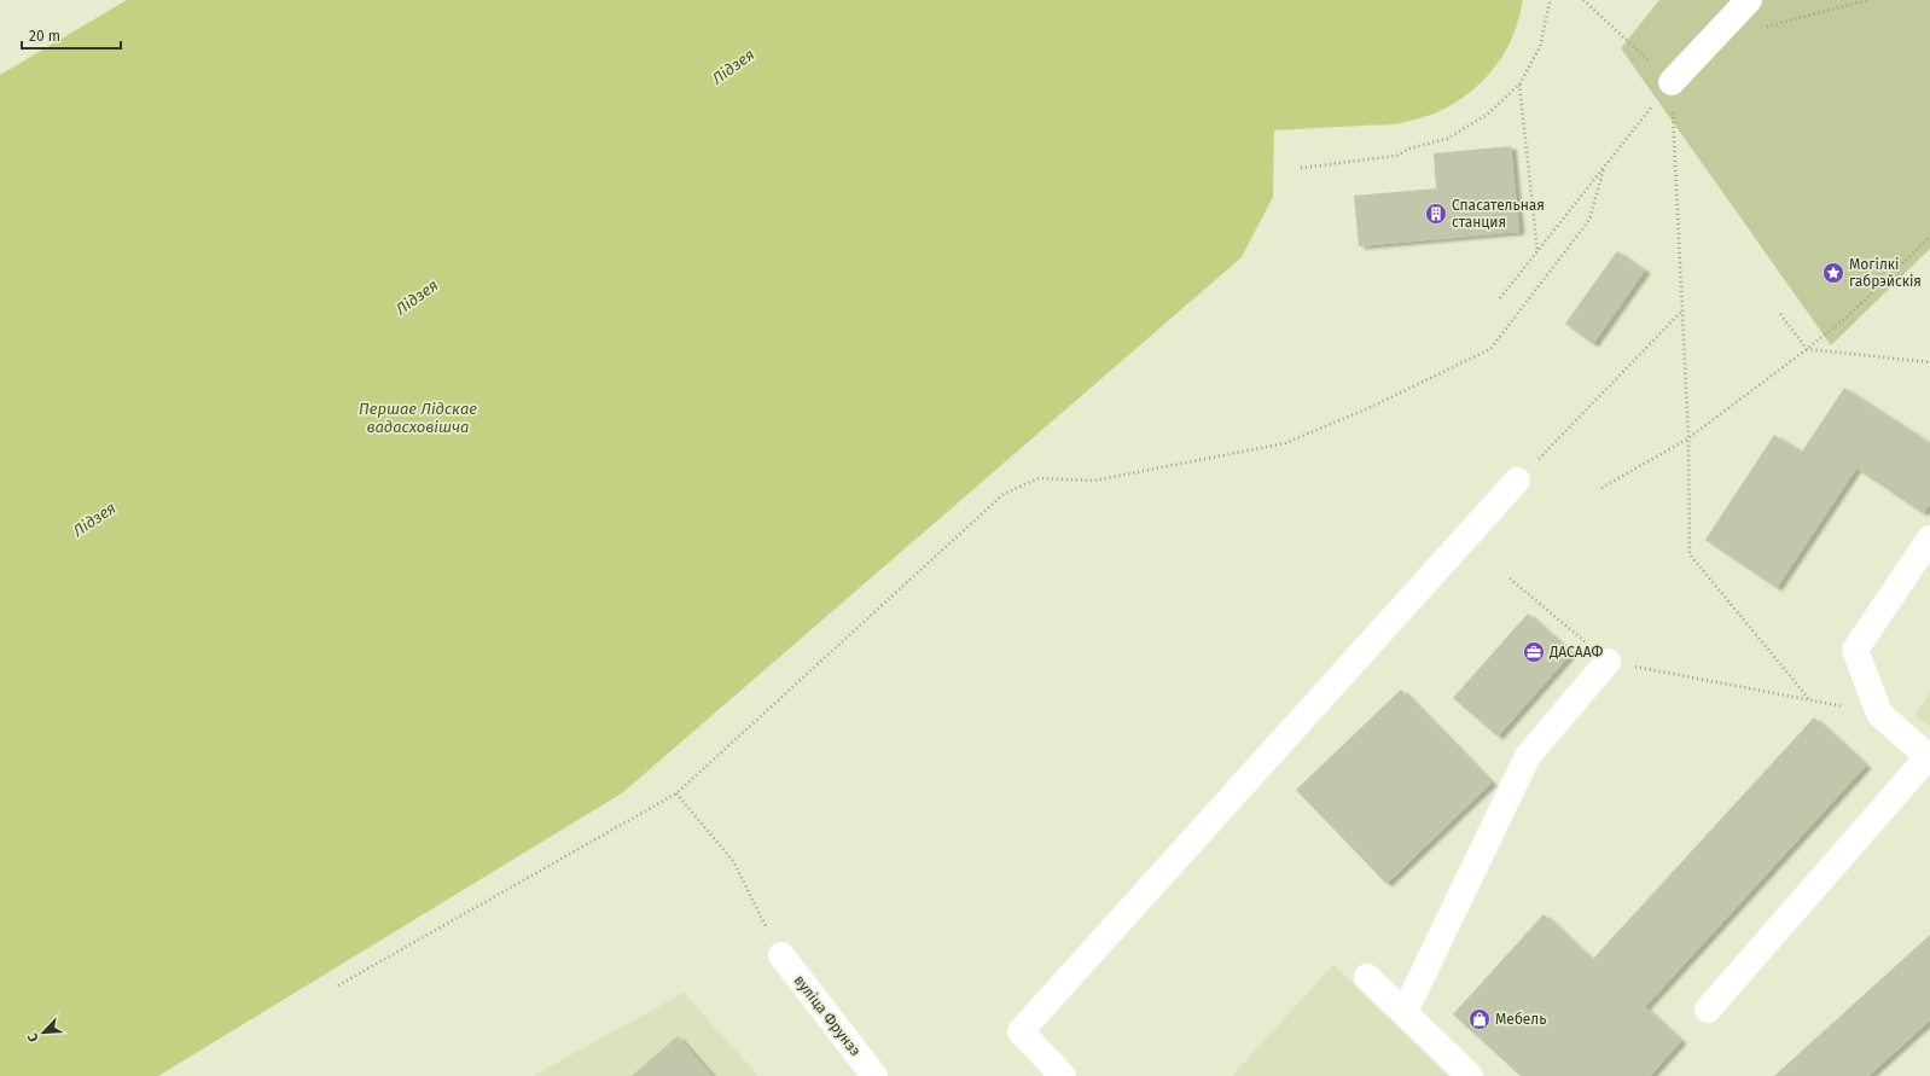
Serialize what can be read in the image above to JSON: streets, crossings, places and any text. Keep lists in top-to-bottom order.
{
  "streets": {
    "street": ["вуліца Фрунзэ"]
  },
  "water": ["Лідзея", "Першае Лідскае вадасховішча"],
  "places": {
    "building": ["Спасательная станция"],
    "place": ["Могілкі габрэйскія"],
    "office": ["ДАСААФ"],
    "shop": ["Мебель"]
  },
  "scale_bar": "20 m",
  "north": "bottom left"
}
